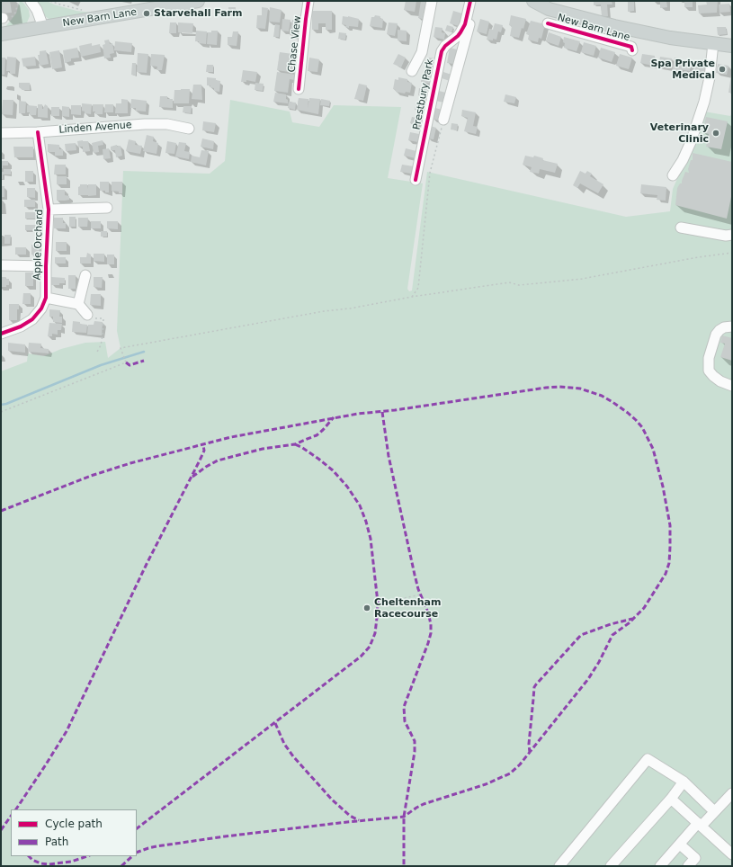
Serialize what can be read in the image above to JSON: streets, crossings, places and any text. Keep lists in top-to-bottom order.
{
  "streets": {
    "main road": ["New Barn Lane"],
    "street": [
      "Chase View",
      "Prestbury Park",
      "Linden Avenue",
      "Apple Orchard"
    ]
  },
  "crossings": [
    ["Linden Avenue", "Apple Orchard"]
  ],
  "places": [
    "Starvehall Farm",
    "Spa Private Medical",
    "Veterinary Clinic",
    "Cheltenham Racecourse"
  ],
  "legend": ["Cycle path", "Path"]
}
